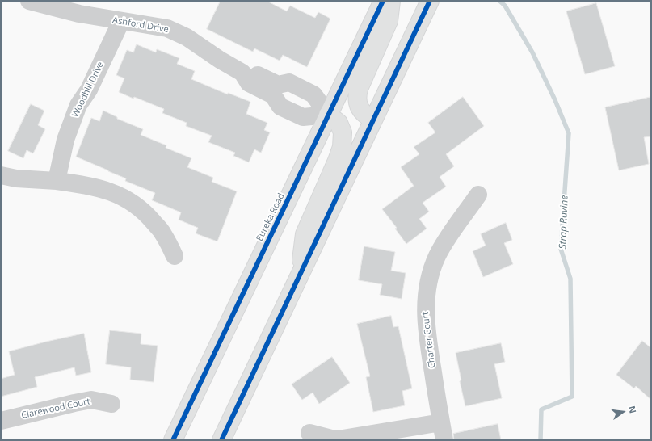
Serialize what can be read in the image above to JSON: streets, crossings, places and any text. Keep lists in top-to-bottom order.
{
  "streets": {
    "main road": ["Eureka Road"],
    "street": [
      "Ashford Drive",
      "Woodhill Drive",
      "Charter Court",
      "Clarewood Court"
    ]
  },
  "crossings": [
    ["Ashford Drive", "Woodhill Drive"],
    ["Ashford Drive", "Eureka Road"]
  ],
  "water": ["Strap Ravine"],
  "north": "right"
}
